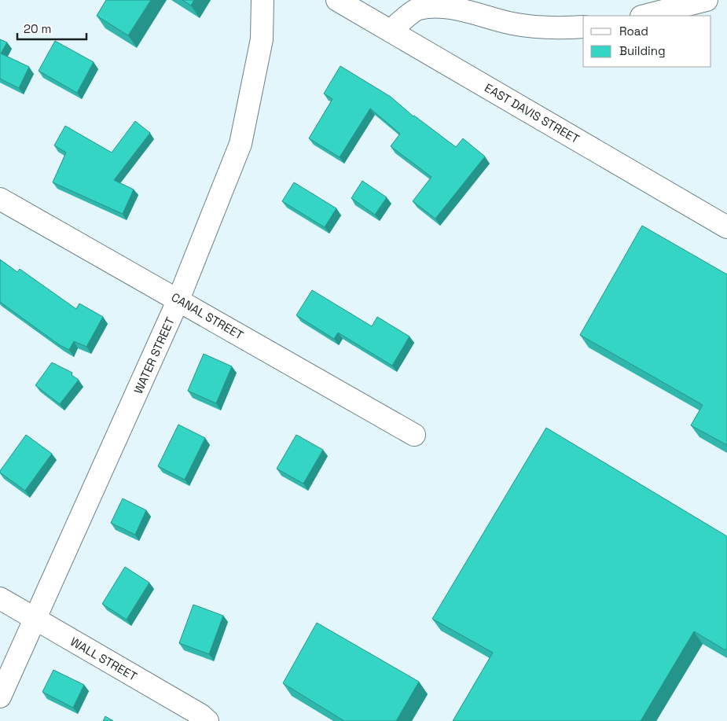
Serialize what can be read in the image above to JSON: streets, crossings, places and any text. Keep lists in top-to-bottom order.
{
  "streets": {
    "street": [
      "EAST DAVIS STREET",
      "CANAL STREET",
      "WATER STREET",
      "WALL STREET"
    ]
  },
  "crossings": [
    ["CANAL STREET", "WATER STREET"],
    ["WATER STREET", "WALL STREET"]
  ],
  "legend": ["Road", "Building"],
  "scale_bar": "20 m"
}
